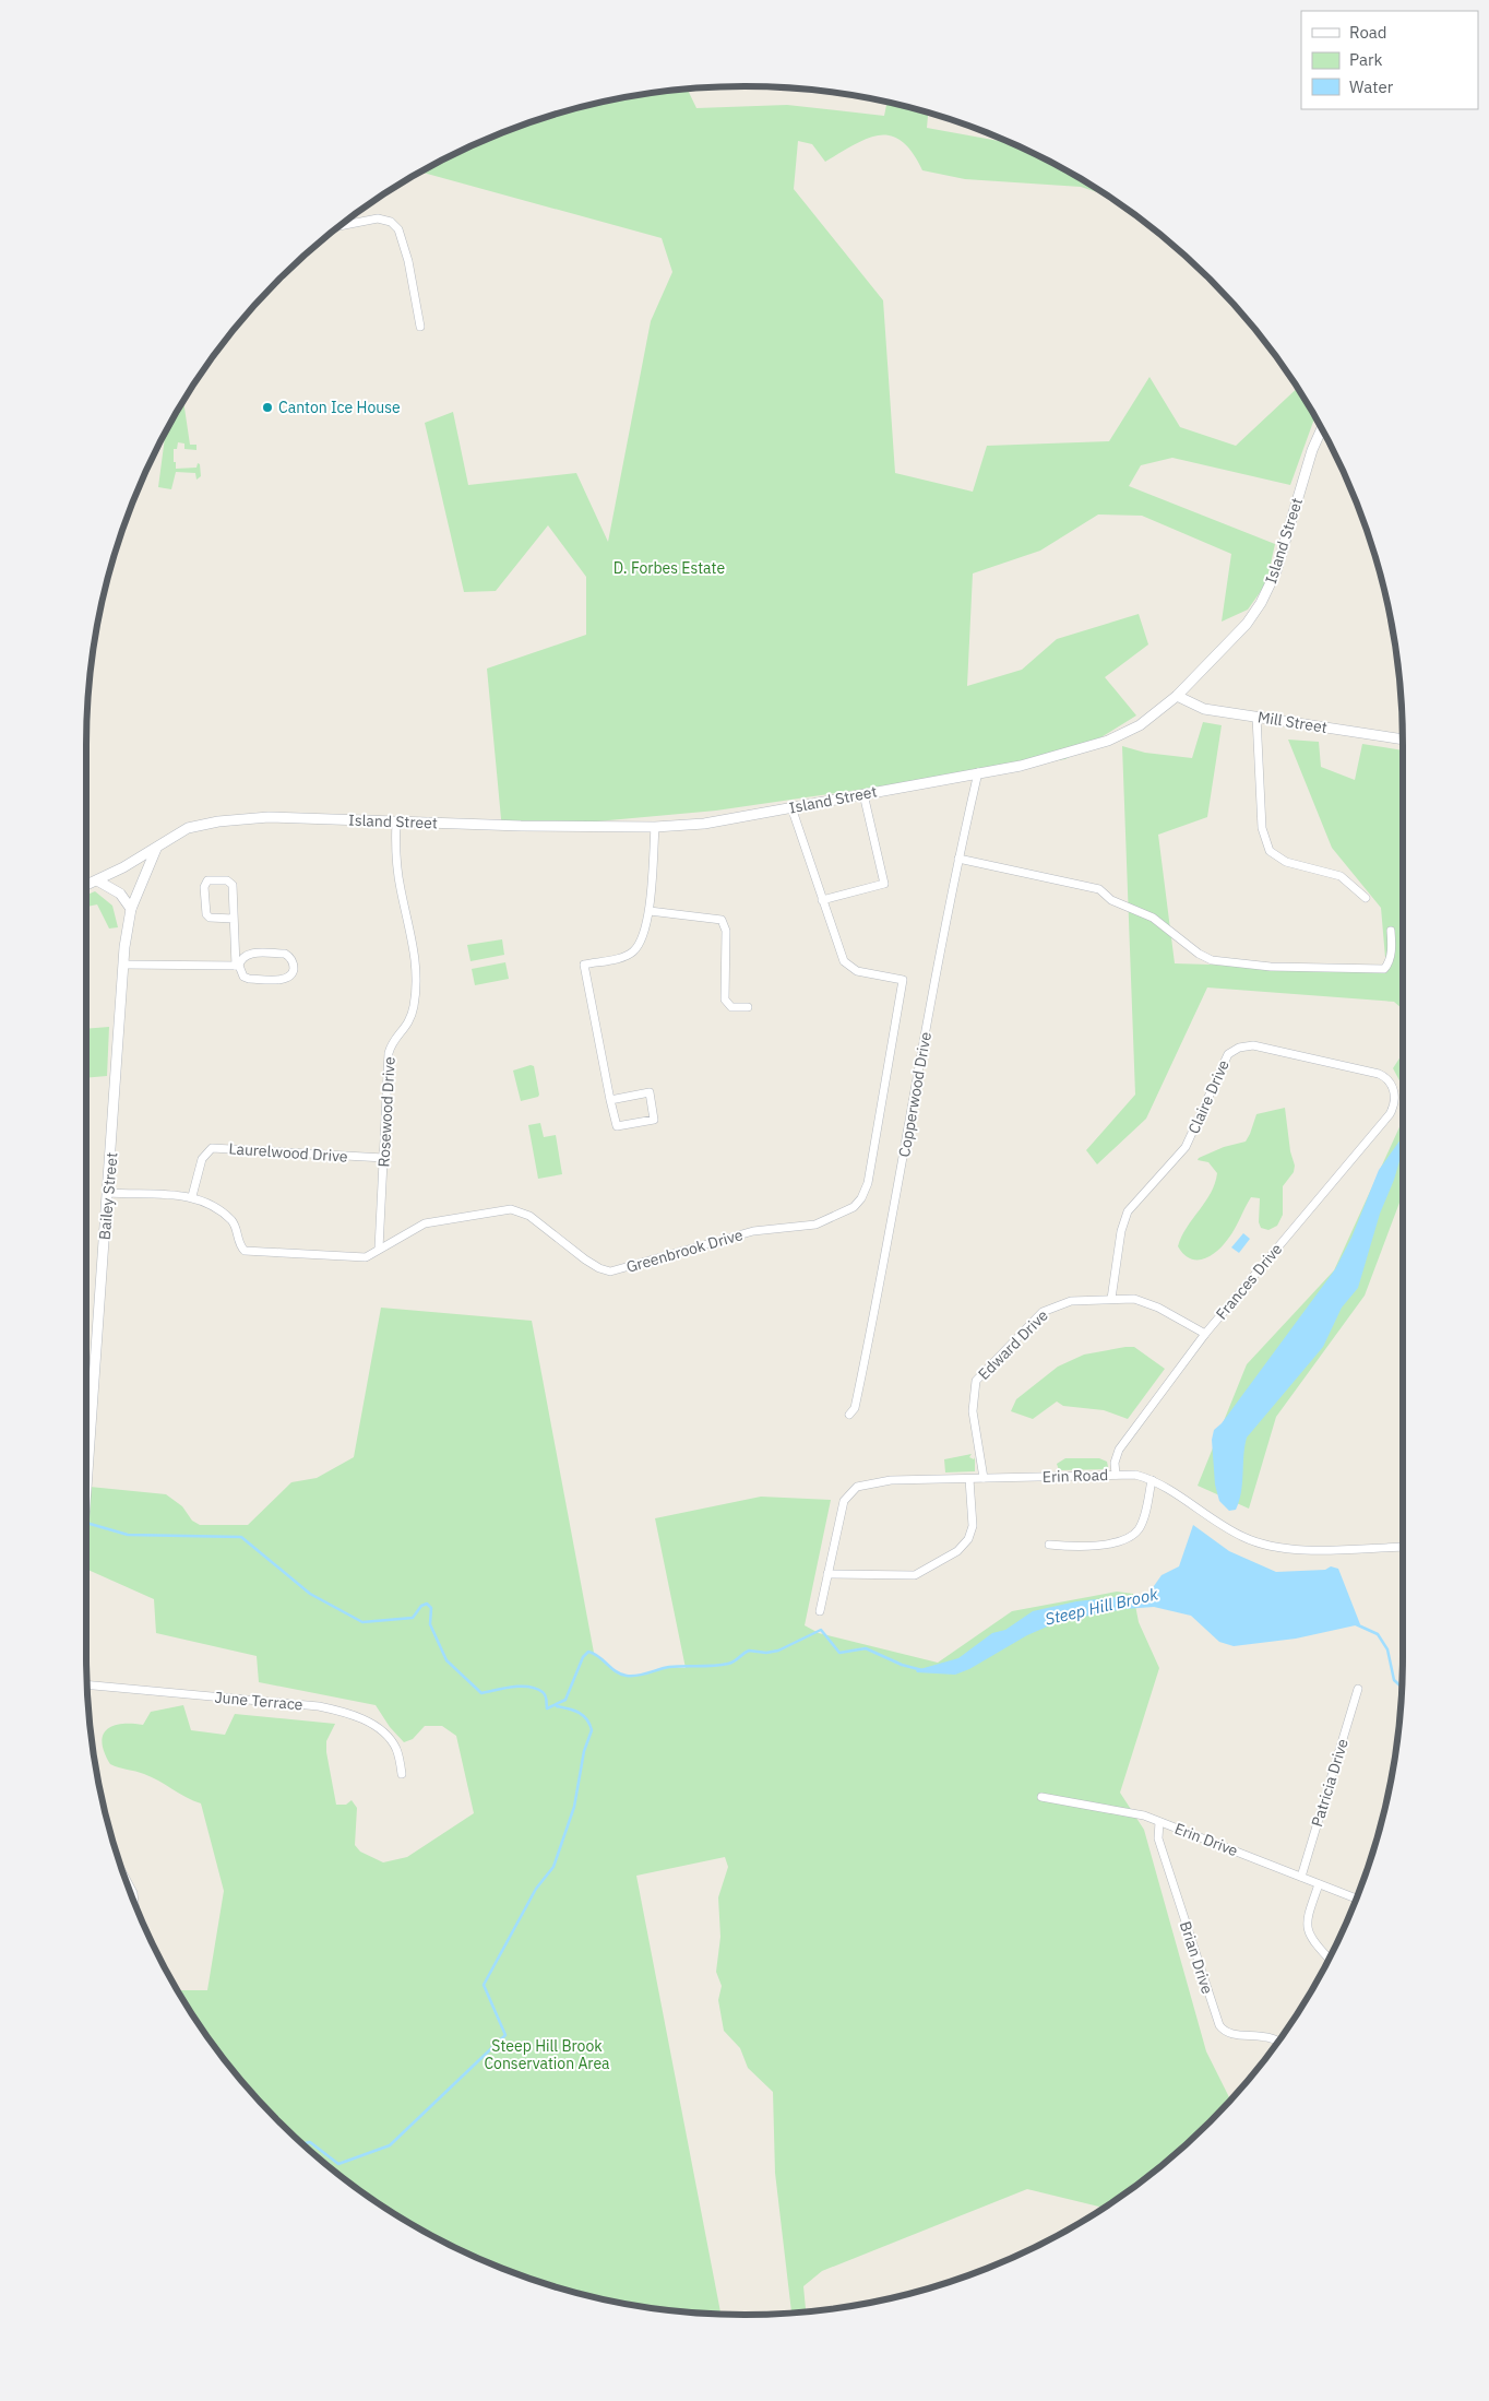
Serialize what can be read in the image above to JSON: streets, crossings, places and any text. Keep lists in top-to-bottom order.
{
  "streets": {
    "street": [
      "Island Street",
      "Mill Street",
      "Copperwood Drive",
      "Claire Drive",
      "Rosewood Drive",
      "Laurelwood Drive",
      "Bailey Street",
      "Greenbrook Drive",
      "Frances Drive",
      "Edward Drive",
      "Erin Road",
      "June Terrace",
      "Patricia Drive",
      "Erin Drive",
      "Brian Drive"
    ]
  },
  "crossings": [
    ["Island Street", "Mill Street"],
    ["Island Street", "Copperwood Drive"],
    ["Island Street", "Rosewood Drive"],
    ["Island Street", "Bailey Street"],
    ["Island Street", "Greenbrook Drive"],
    ["Claire Drive", "Frances Drive"],
    ["Claire Drive", "Edward Drive"],
    ["Rosewood Drive", "Laurelwood Drive"],
    ["Rosewood Drive", "Greenbrook Drive"],
    ["Laurelwood Drive", "Greenbrook Drive"],
    ["Bailey Street", "Greenbrook Drive"],
    ["Frances Drive", "Edward Drive"],
    ["Frances Drive", "Erin Road"],
    ["Edward Drive", "Erin Road"],
    ["Patricia Drive", "Erin Drive"],
    ["Erin Drive", "Brian Drive"]
  ],
  "water": ["Steep Hill Brook"],
  "parks": ["D. Forbes Estate", "Steep Hill Brook Conservation Area"],
  "places": ["Canton Ice House"],
  "legend": ["Road", "Park", "Water"]
}
